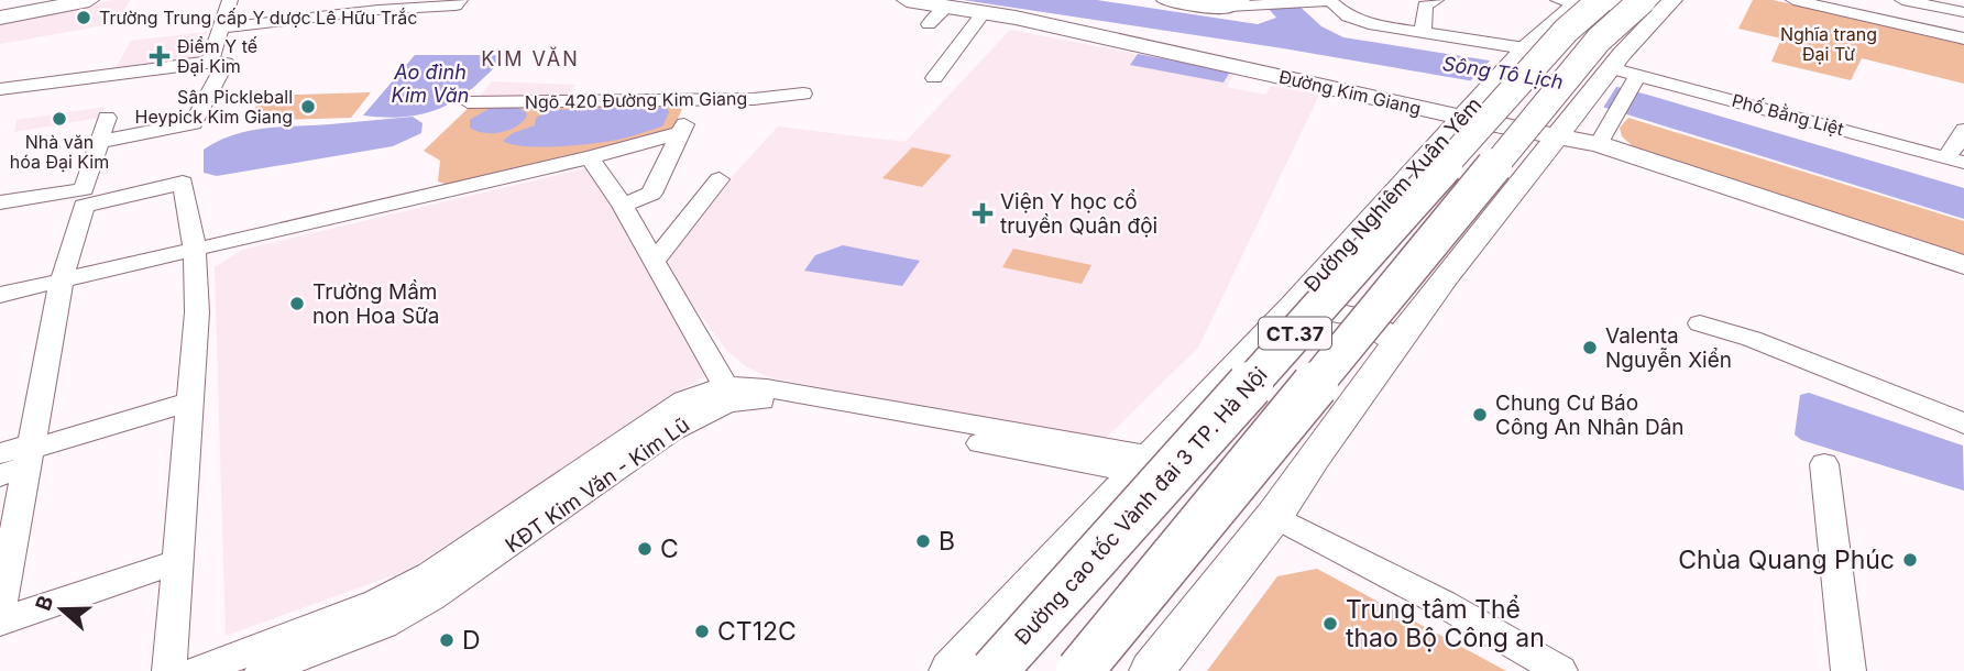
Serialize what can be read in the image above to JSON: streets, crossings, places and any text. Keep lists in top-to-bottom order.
{
  "streets": {
    "highway": ["CT.37", "Đường cao tốc Vành đai 3 TP. Hà Nội"],
    "main road": ["Đường Kim Giang", "Đường Nghiêm Xuân Yêm"],
    "street": ["Ngõ 420 Đường Kim Giang", "Phố Bằng Liệt", "KĐT Kim Văn - Kim Lũ"]
  },
  "crossings": [
    ["Đường Kim Giang", "Đường Nghiêm Xuân Yêm"],
    ["Đường Nghiêm Xuân Yêm", "KĐT Kim Văn - Kim Lũ"]
  ],
  "districts": ["KIM VĂN"],
  "water": ["Ao đình Kim Văn", "Sông Tô Lịch"],
  "parks": ["Nghĩa trang Đại Từ"],
  "places": {
    "other": [
      "Trường Trung cấp Y dược Lê Hữu Trắc",
      "Sân Pickleball Heypick Kim Giang",
      "Nhà văn hóa Đại Kim",
      "Trường Mầm non Hoa Sữa",
      "Valenta Nguyễn Xiển",
      "Chung Cư Báo Công An Nhân Dân",
      "B",
      "C",
      "Chùa Quang Phúc",
      "Trung tâm Thể thao Bộ Công an",
      "CT12C",
      "D"
    ],
    "health": ["Điểm Y tế Đại Kim", "Viện Y học cổ truyền Quân đội"]
  },
  "north": "left"
}
